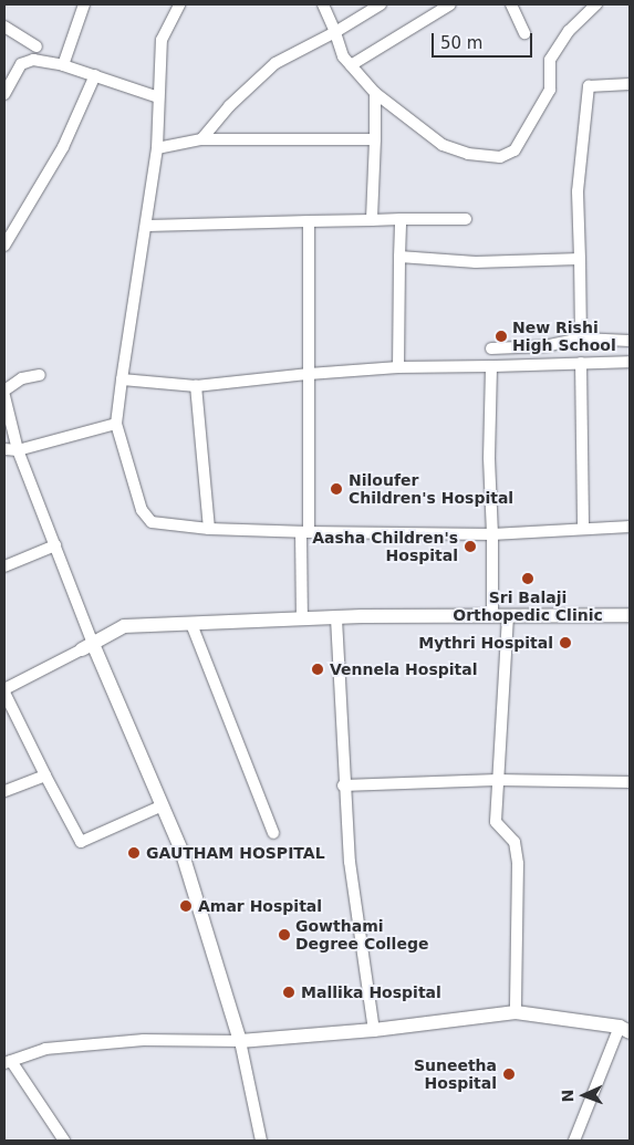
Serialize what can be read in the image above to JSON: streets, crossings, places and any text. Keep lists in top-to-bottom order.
{
  "places": [
    "New Rishi High School",
    "Niloufer Children's Hospital",
    "Aasha Children's Hospital",
    "Sri Balaji Orthopedic Clinic",
    "Mythri Hospital",
    "Vennela Hospital",
    "GAUTHAM HOSPITAL",
    "Amar Hospital",
    "Gowthami Degree College",
    "Mallika Hospital",
    "Suneetha Hospital"
  ],
  "scale_bar": "50 m",
  "north": "left"
}
